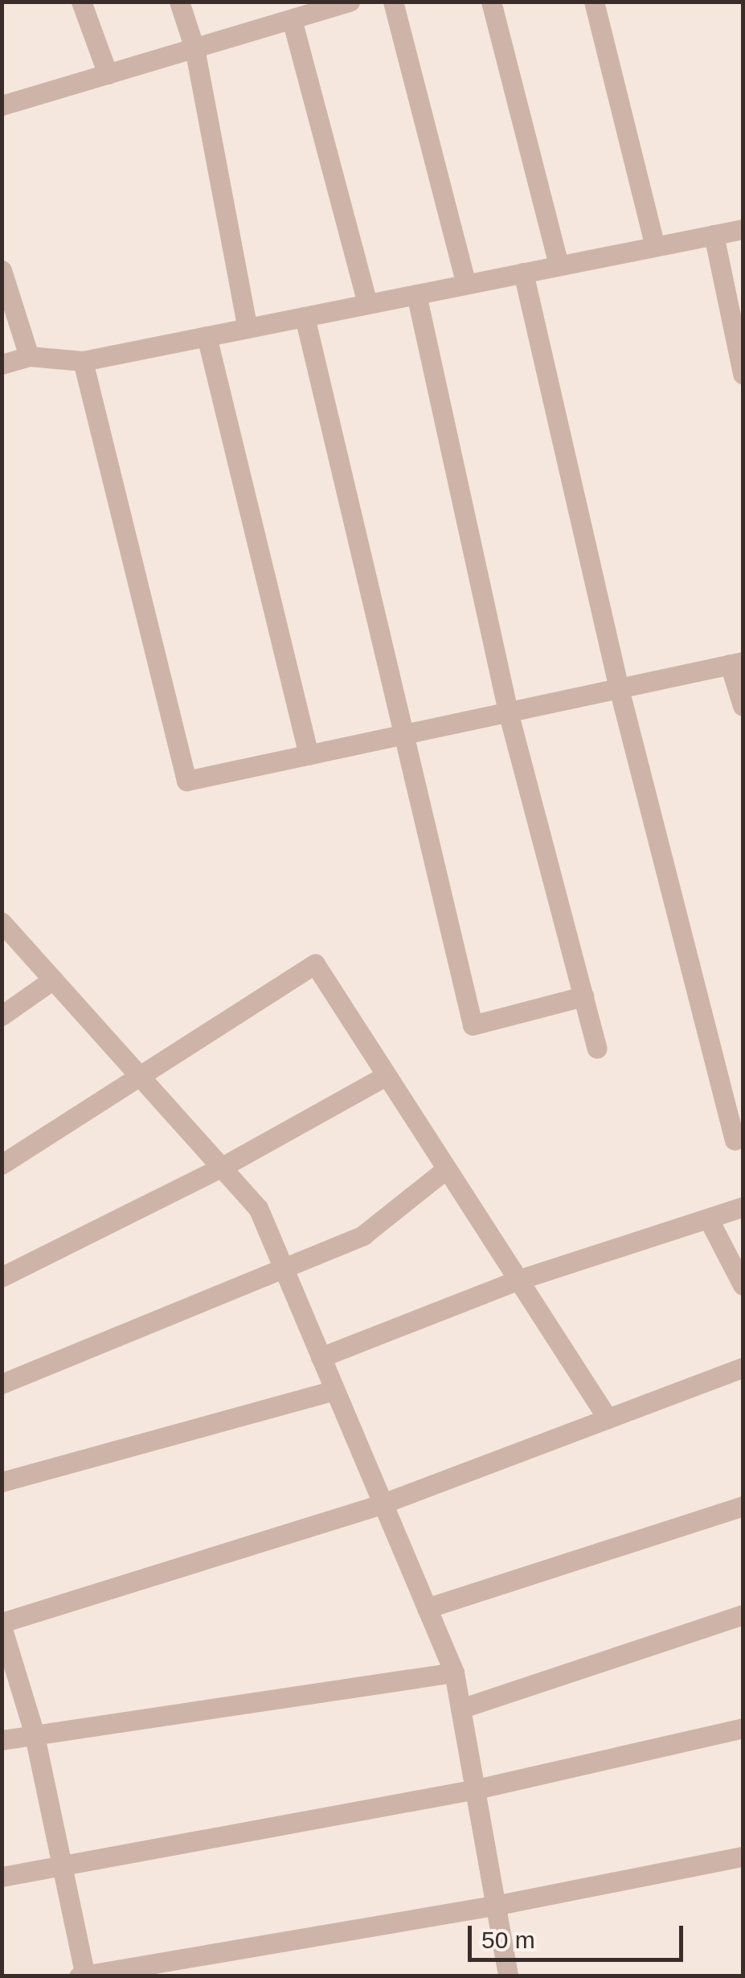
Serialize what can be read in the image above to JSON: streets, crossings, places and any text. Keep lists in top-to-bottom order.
{
  "scale_bar": "50 m"
}
